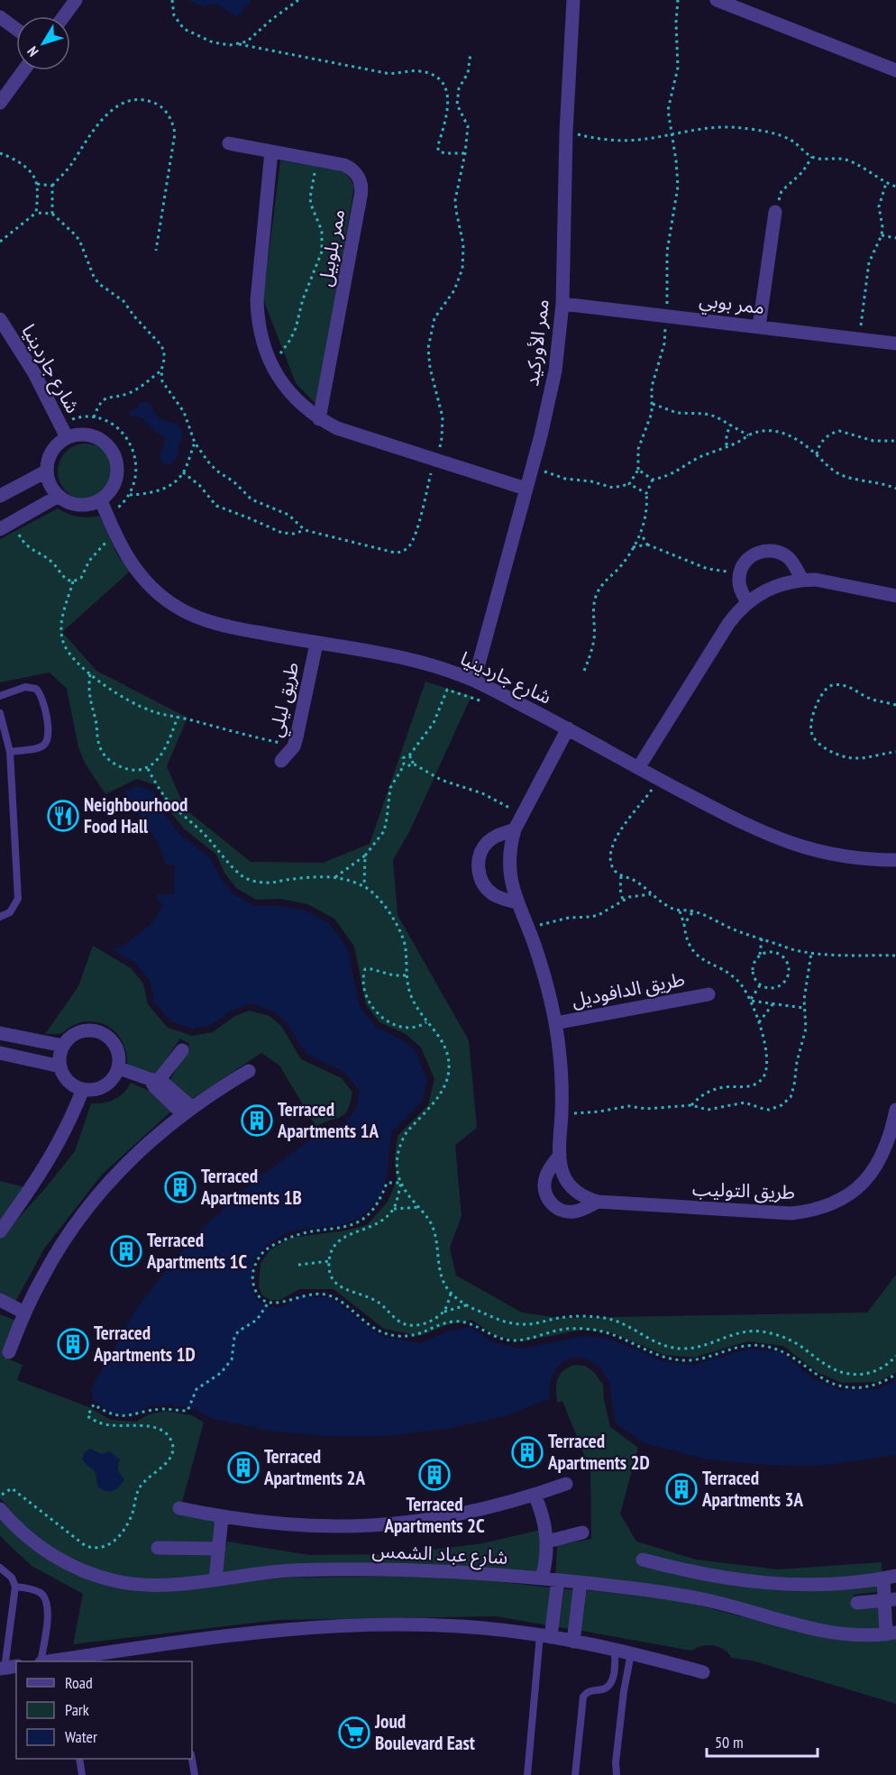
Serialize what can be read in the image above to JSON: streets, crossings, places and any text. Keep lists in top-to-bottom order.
{
  "streets": {
    "street": [
      "ممر بلوبيل",
      "ممر بوبي",
      "ممر الأوركيد",
      "شارع جاردينيا",
      "طريق ليلي",
      "طريق الدافوديل",
      "طريق التوليب",
      "شارع عباد الشمس"
    ]
  },
  "crossings": [
    ["ممر بوبي", "ممر الأوركيد"],
    ["ممر الأوركيد", "شارع جاردينيا"],
    ["شارع جاردينيا", "طريق ليلي"],
    ["شارع جاردينيا", "طريق التوليب"],
    ["طريق الدافوديل", "طريق التوليب"]
  ],
  "places": {
    "restaurant": ["Neighbourhood Food Hall"],
    "building": [
      "Terraced Apartments 1A",
      "Terraced Apartments 1B",
      "Terraced Apartments 1C",
      "Terraced Apartments 1D",
      "Terraced Apartments 2D",
      "Terraced Apartments 2A",
      "Terraced Apartments 2C",
      "Terraced Apartments 3A"
    ],
    "supermarket": ["Joud Boulevard East"]
  },
  "legend": ["Road", "Park", "Water"],
  "scale_bar": "50 m",
  "north": "bottom left"
}
